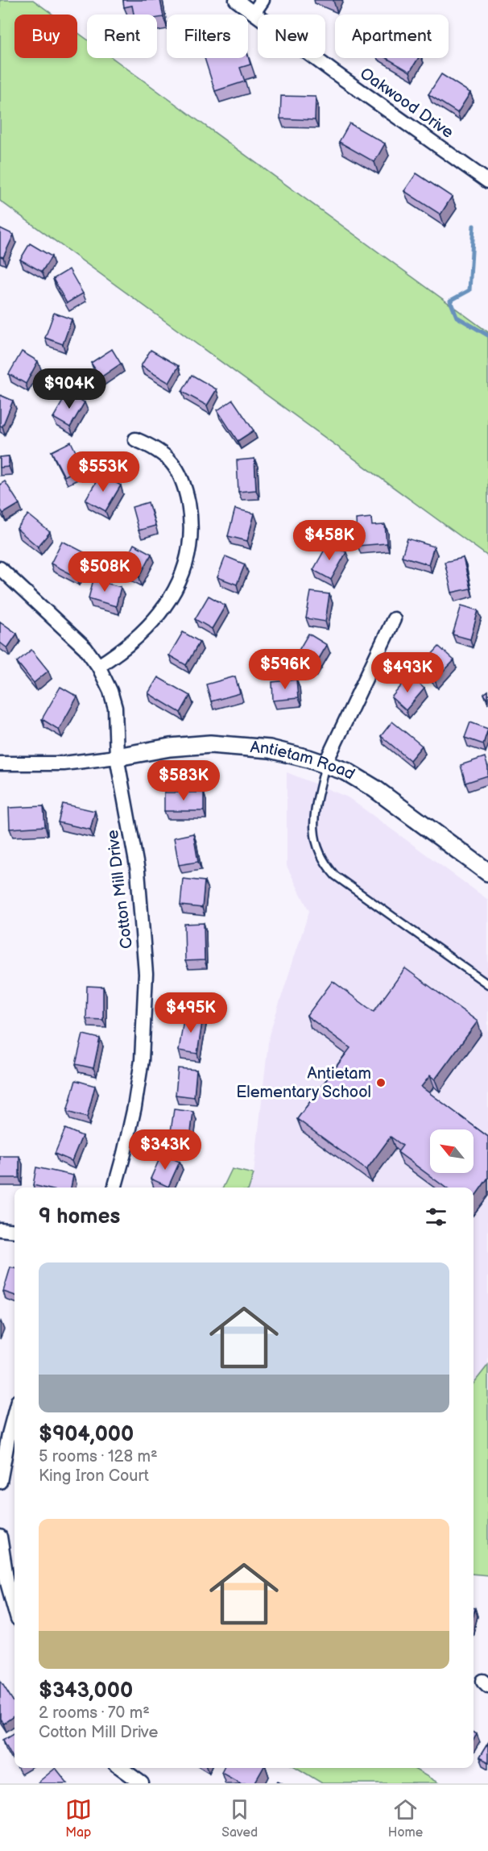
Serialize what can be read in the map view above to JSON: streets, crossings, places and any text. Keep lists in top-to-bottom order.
{
  "streets": {
    "street": ["Oakwood Drive", "Antietam Road", "Cotton Mill Drive"]
  },
  "crossings": [
    ["Antietam Road", "Cotton Mill Drive"]
  ],
  "places": ["Antietam Elementary School"],
  "north": "top left",
  "page": {
    "chip": [
      "Buy",
      "Rent",
      "Filters",
      "New",
      "Apartment"
    ],
    "price": [
      "$904K",
      "$553K",
      "$458K",
      "$508K",
      "$596K",
      "$493K",
      "$583K",
      "$495K",
      "$343K"
    ],
    "heading": "9 homes",
    "list": [
      {
        "name": "$904,000",
        "note": "5 rooms · 128 m² · King Iron Court"
      },
      {
        "name": "$343,000",
        "note": "2 rooms · 70 m² · Cotton Mill Drive"
      }
    ],
    "tabs": ["Map", "Saved", "Home"]
  }
}
